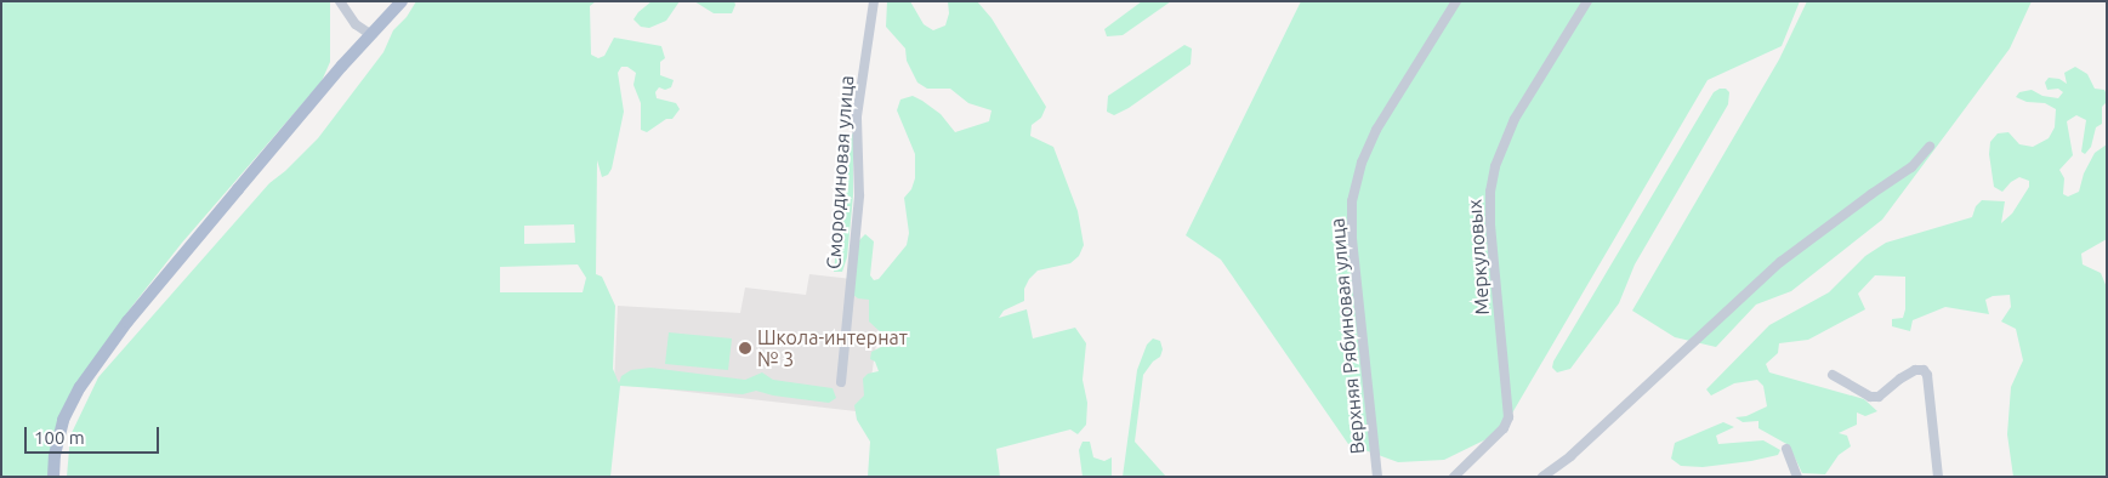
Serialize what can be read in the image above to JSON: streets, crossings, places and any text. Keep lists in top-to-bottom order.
{
  "streets": {
    "street": ["Смородиновая улица", "Меркуловых", "Верхняя Рябиновая улица"]
  },
  "places": ["Школа-интернат № 3"],
  "scale_bar": "100 m"
}
